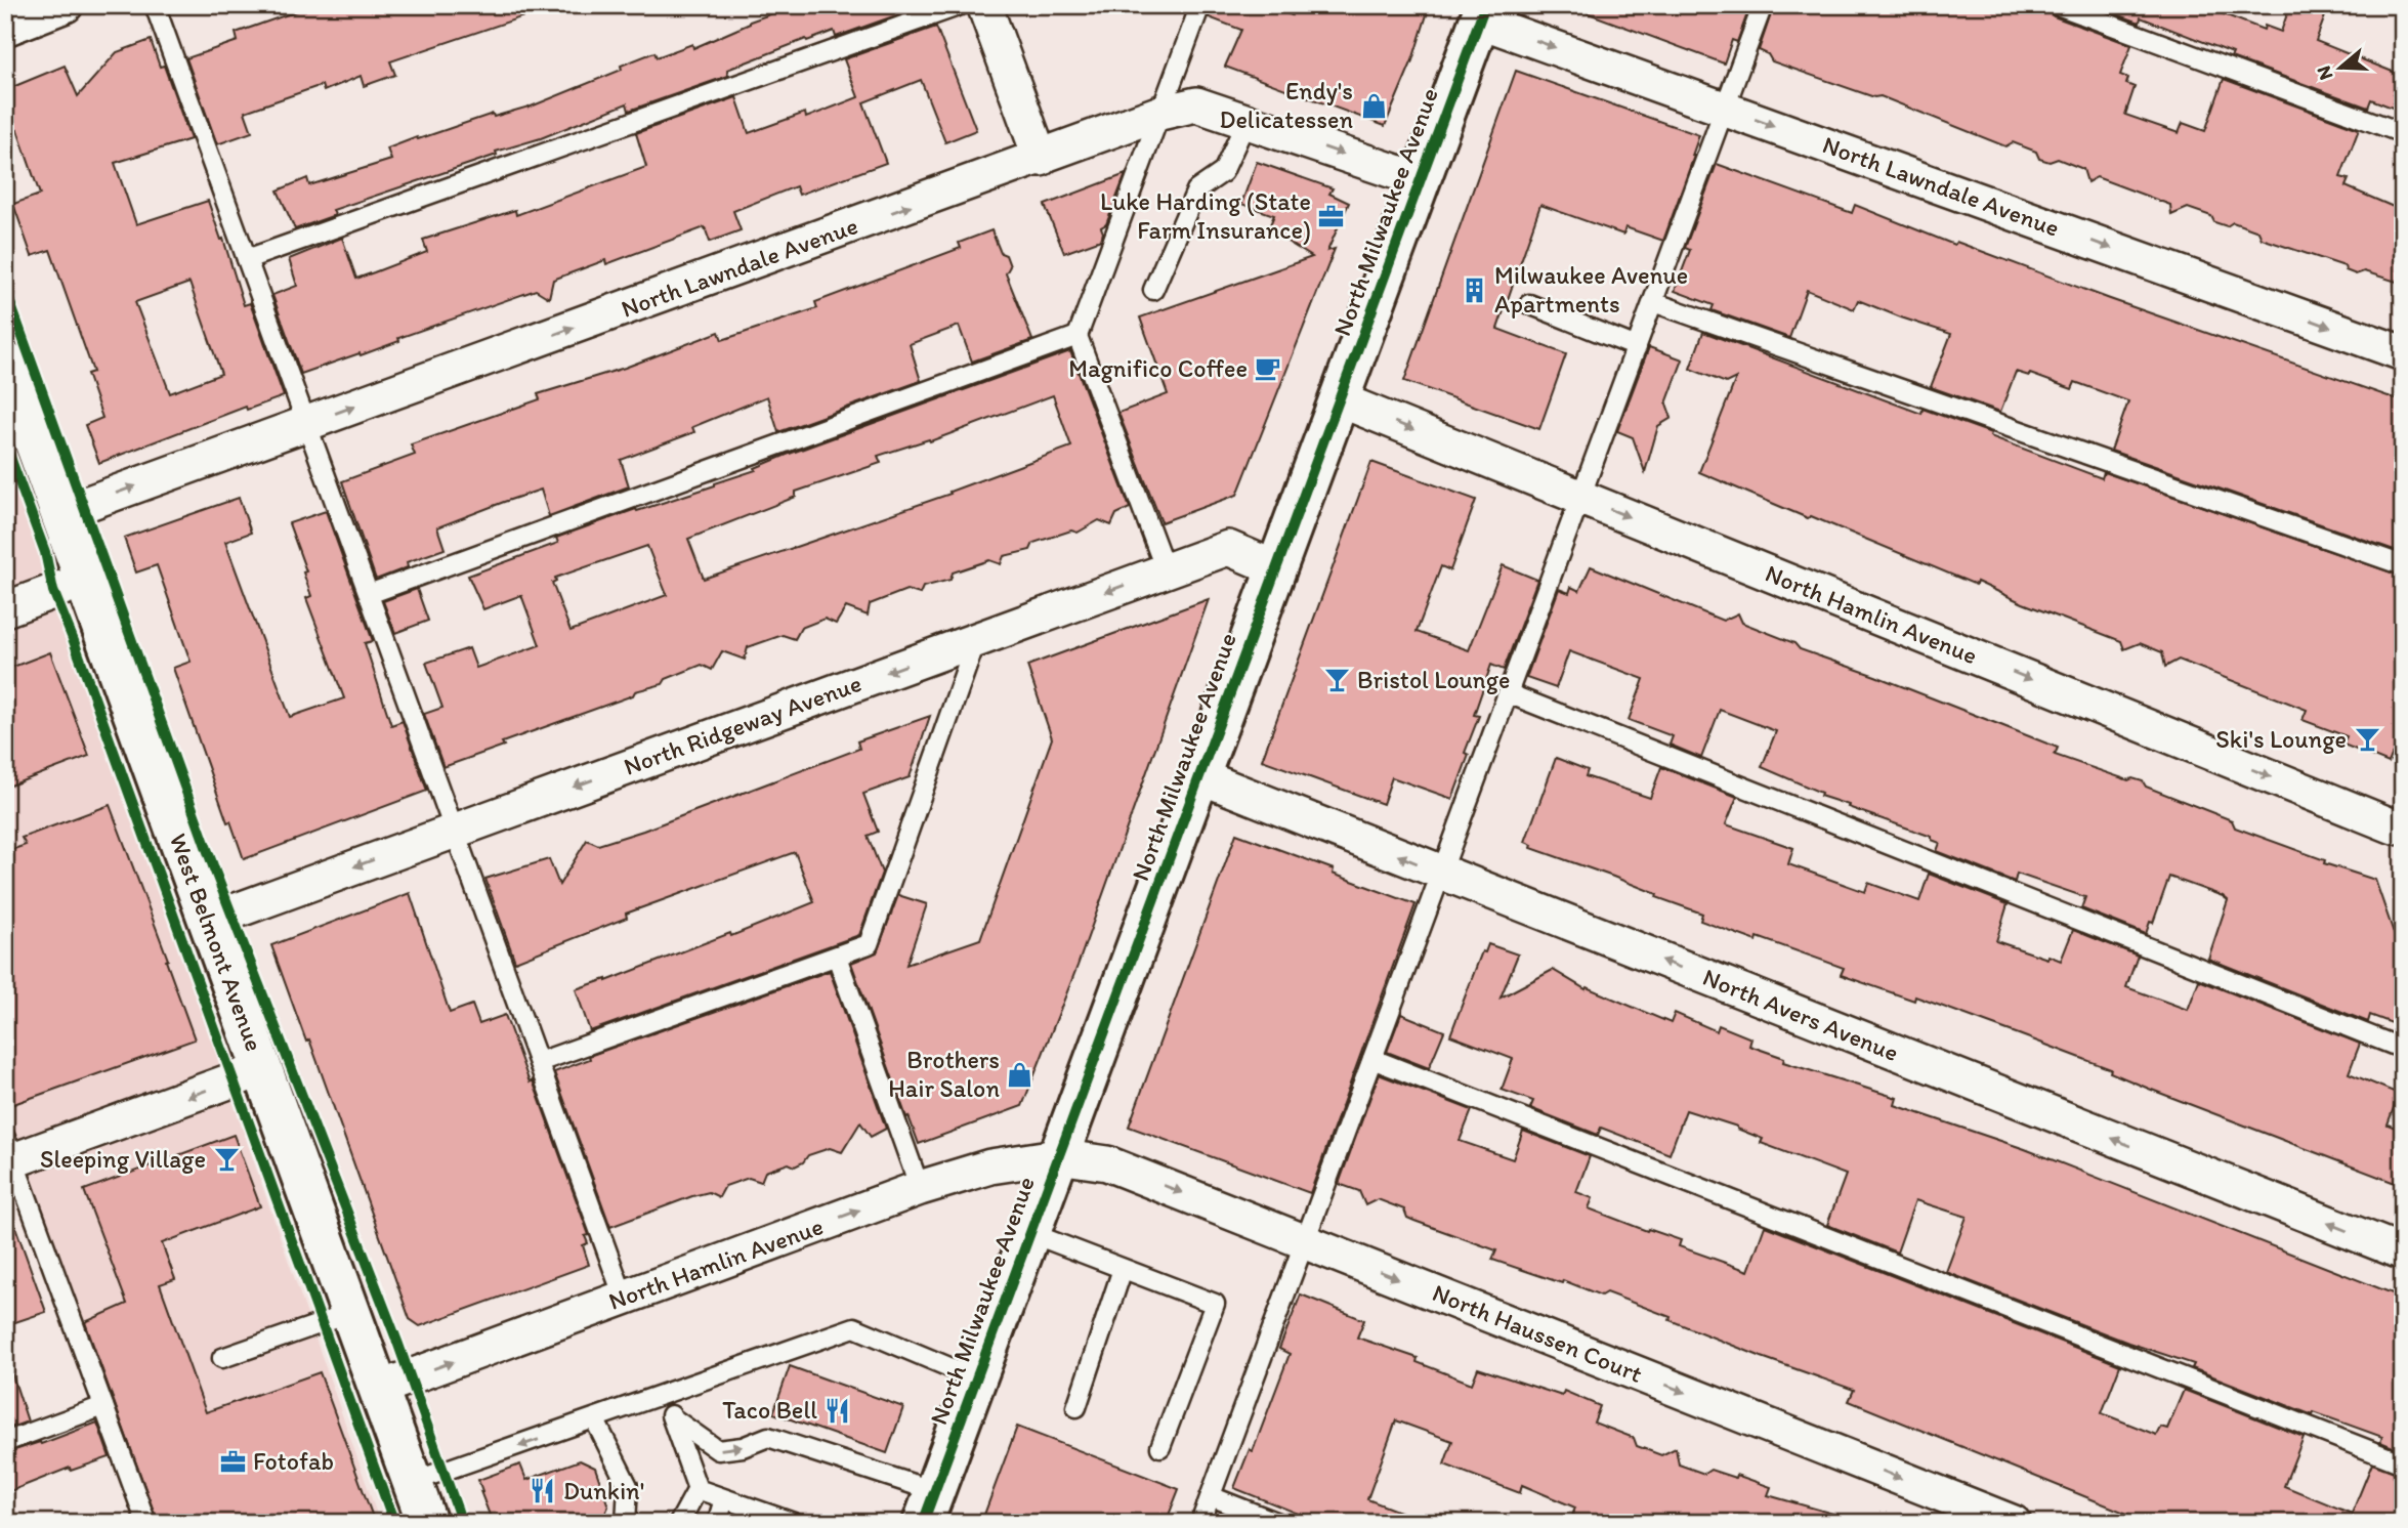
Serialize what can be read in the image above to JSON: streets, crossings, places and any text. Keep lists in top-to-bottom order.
{
  "streets": {
    "main road": ["North Milwaukee Avenue", "West Belmont Avenue"],
    "street": [
      "North Lawndale Avenue",
      "North Hamlin Avenue",
      "North Ridgeway Avenue",
      "North Avers Avenue",
      "North Haussen Court"
    ]
  },
  "crossings": [
    ["North Lawndale Avenue", "North Milwaukee Avenue"],
    ["North Lawndale Avenue", "West Belmont Avenue"],
    ["North Milwaukee Avenue", "North Hamlin Avenue"],
    ["North Milwaukee Avenue", "North Ridgeway Avenue"],
    ["North Milwaukee Avenue", "North Avers Avenue"],
    ["North Milwaukee Avenue", "North Haussen Court"],
    ["North Hamlin Avenue", "West Belmont Avenue"],
    ["North Hamlin Avenue", "North Haussen Court"],
    ["North Ridgeway Avenue", "West Belmont Avenue"]
  ],
  "one_way": [
    "North Lawndale Avenue",
    "North Hamlin Avenue",
    "North Ridgeway Avenue",
    "North Avers Avenue",
    "North Haussen Court"
  ],
  "places": {
    "shop": ["Endy's Delicatessen", "Brothers Hair Salon"],
    "office": ["Luke Harding (State Farm Insurance)", "Fotofab"],
    "building": ["Milwaukee Avenue Apartments"],
    "cafe": ["Magnifico Coffee"],
    "bar": ["Bristol Lounge", "Ski's Lounge", "Sleeping Village"],
    "restaurant": ["Taco Bell", "Dunkin'"]
  },
  "north": "left"
}
